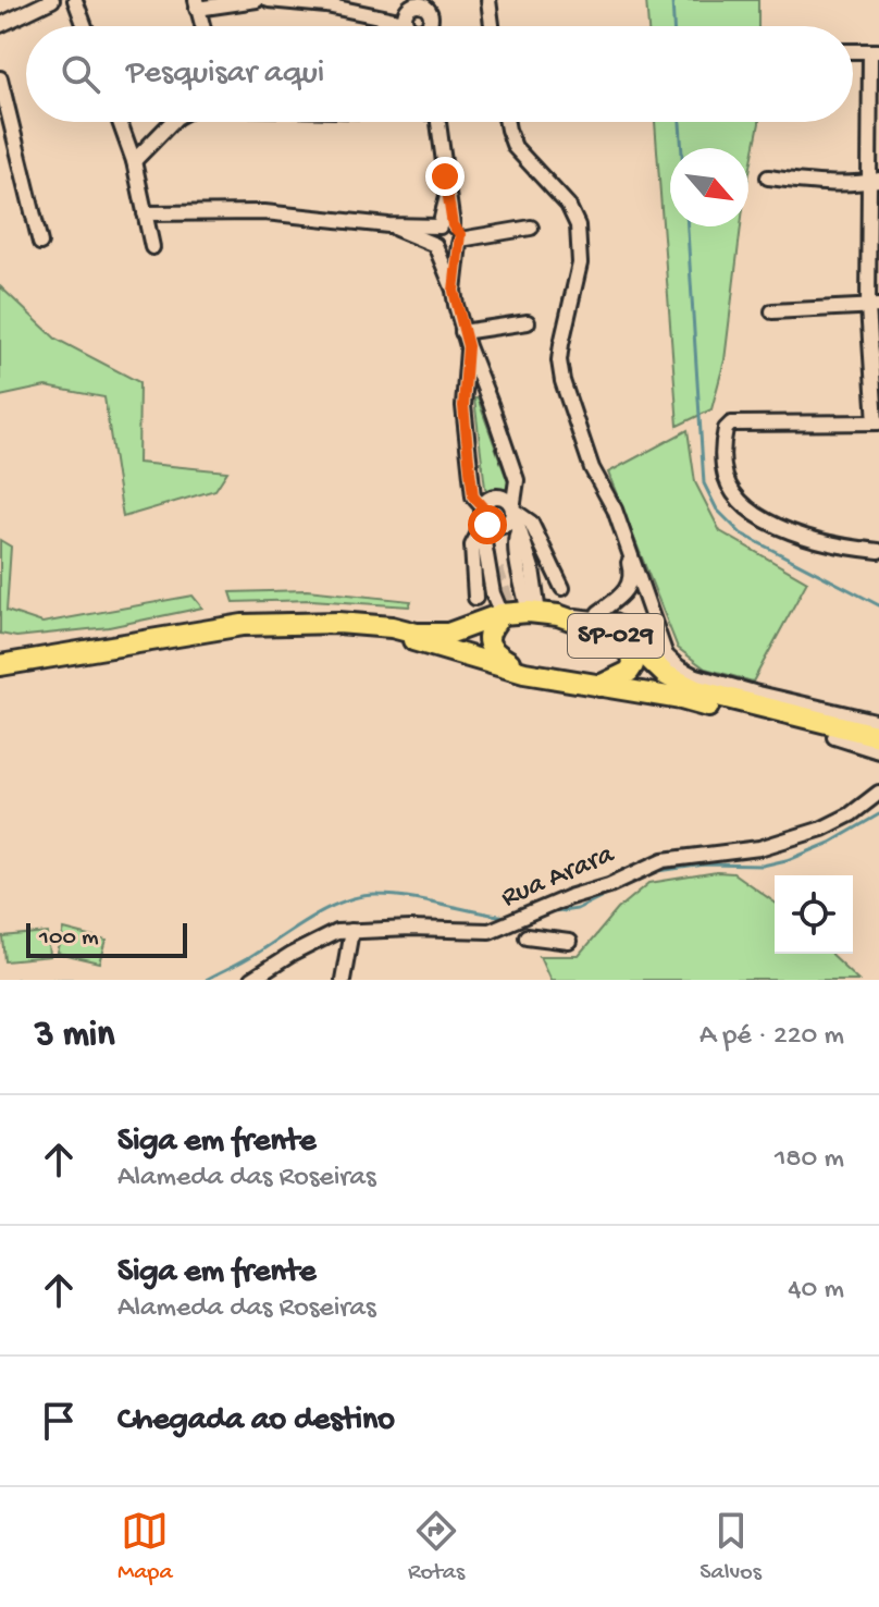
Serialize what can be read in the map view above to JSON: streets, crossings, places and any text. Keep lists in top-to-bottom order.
{
  "streets": {
    "highway": ["SP-029"],
    "street": ["Rua Arara"]
  },
  "scale_bar": "100 m",
  "north": "bottom right",
  "page": {
    "search": "Pesquisar aqui",
    "scale": "100 m",
    "heading": ["3 min", "A pé · 220 m"],
    "list": [
      ["Siga em frente", "Alameda das Roseiras", "180 m"],
      ["Siga em frente", "Alameda das Roseiras", "40 m"],
      "Chegada ao destino"
    ],
    "nav": ["Mapa", "Rotas", "Salvos"]
  }
}
